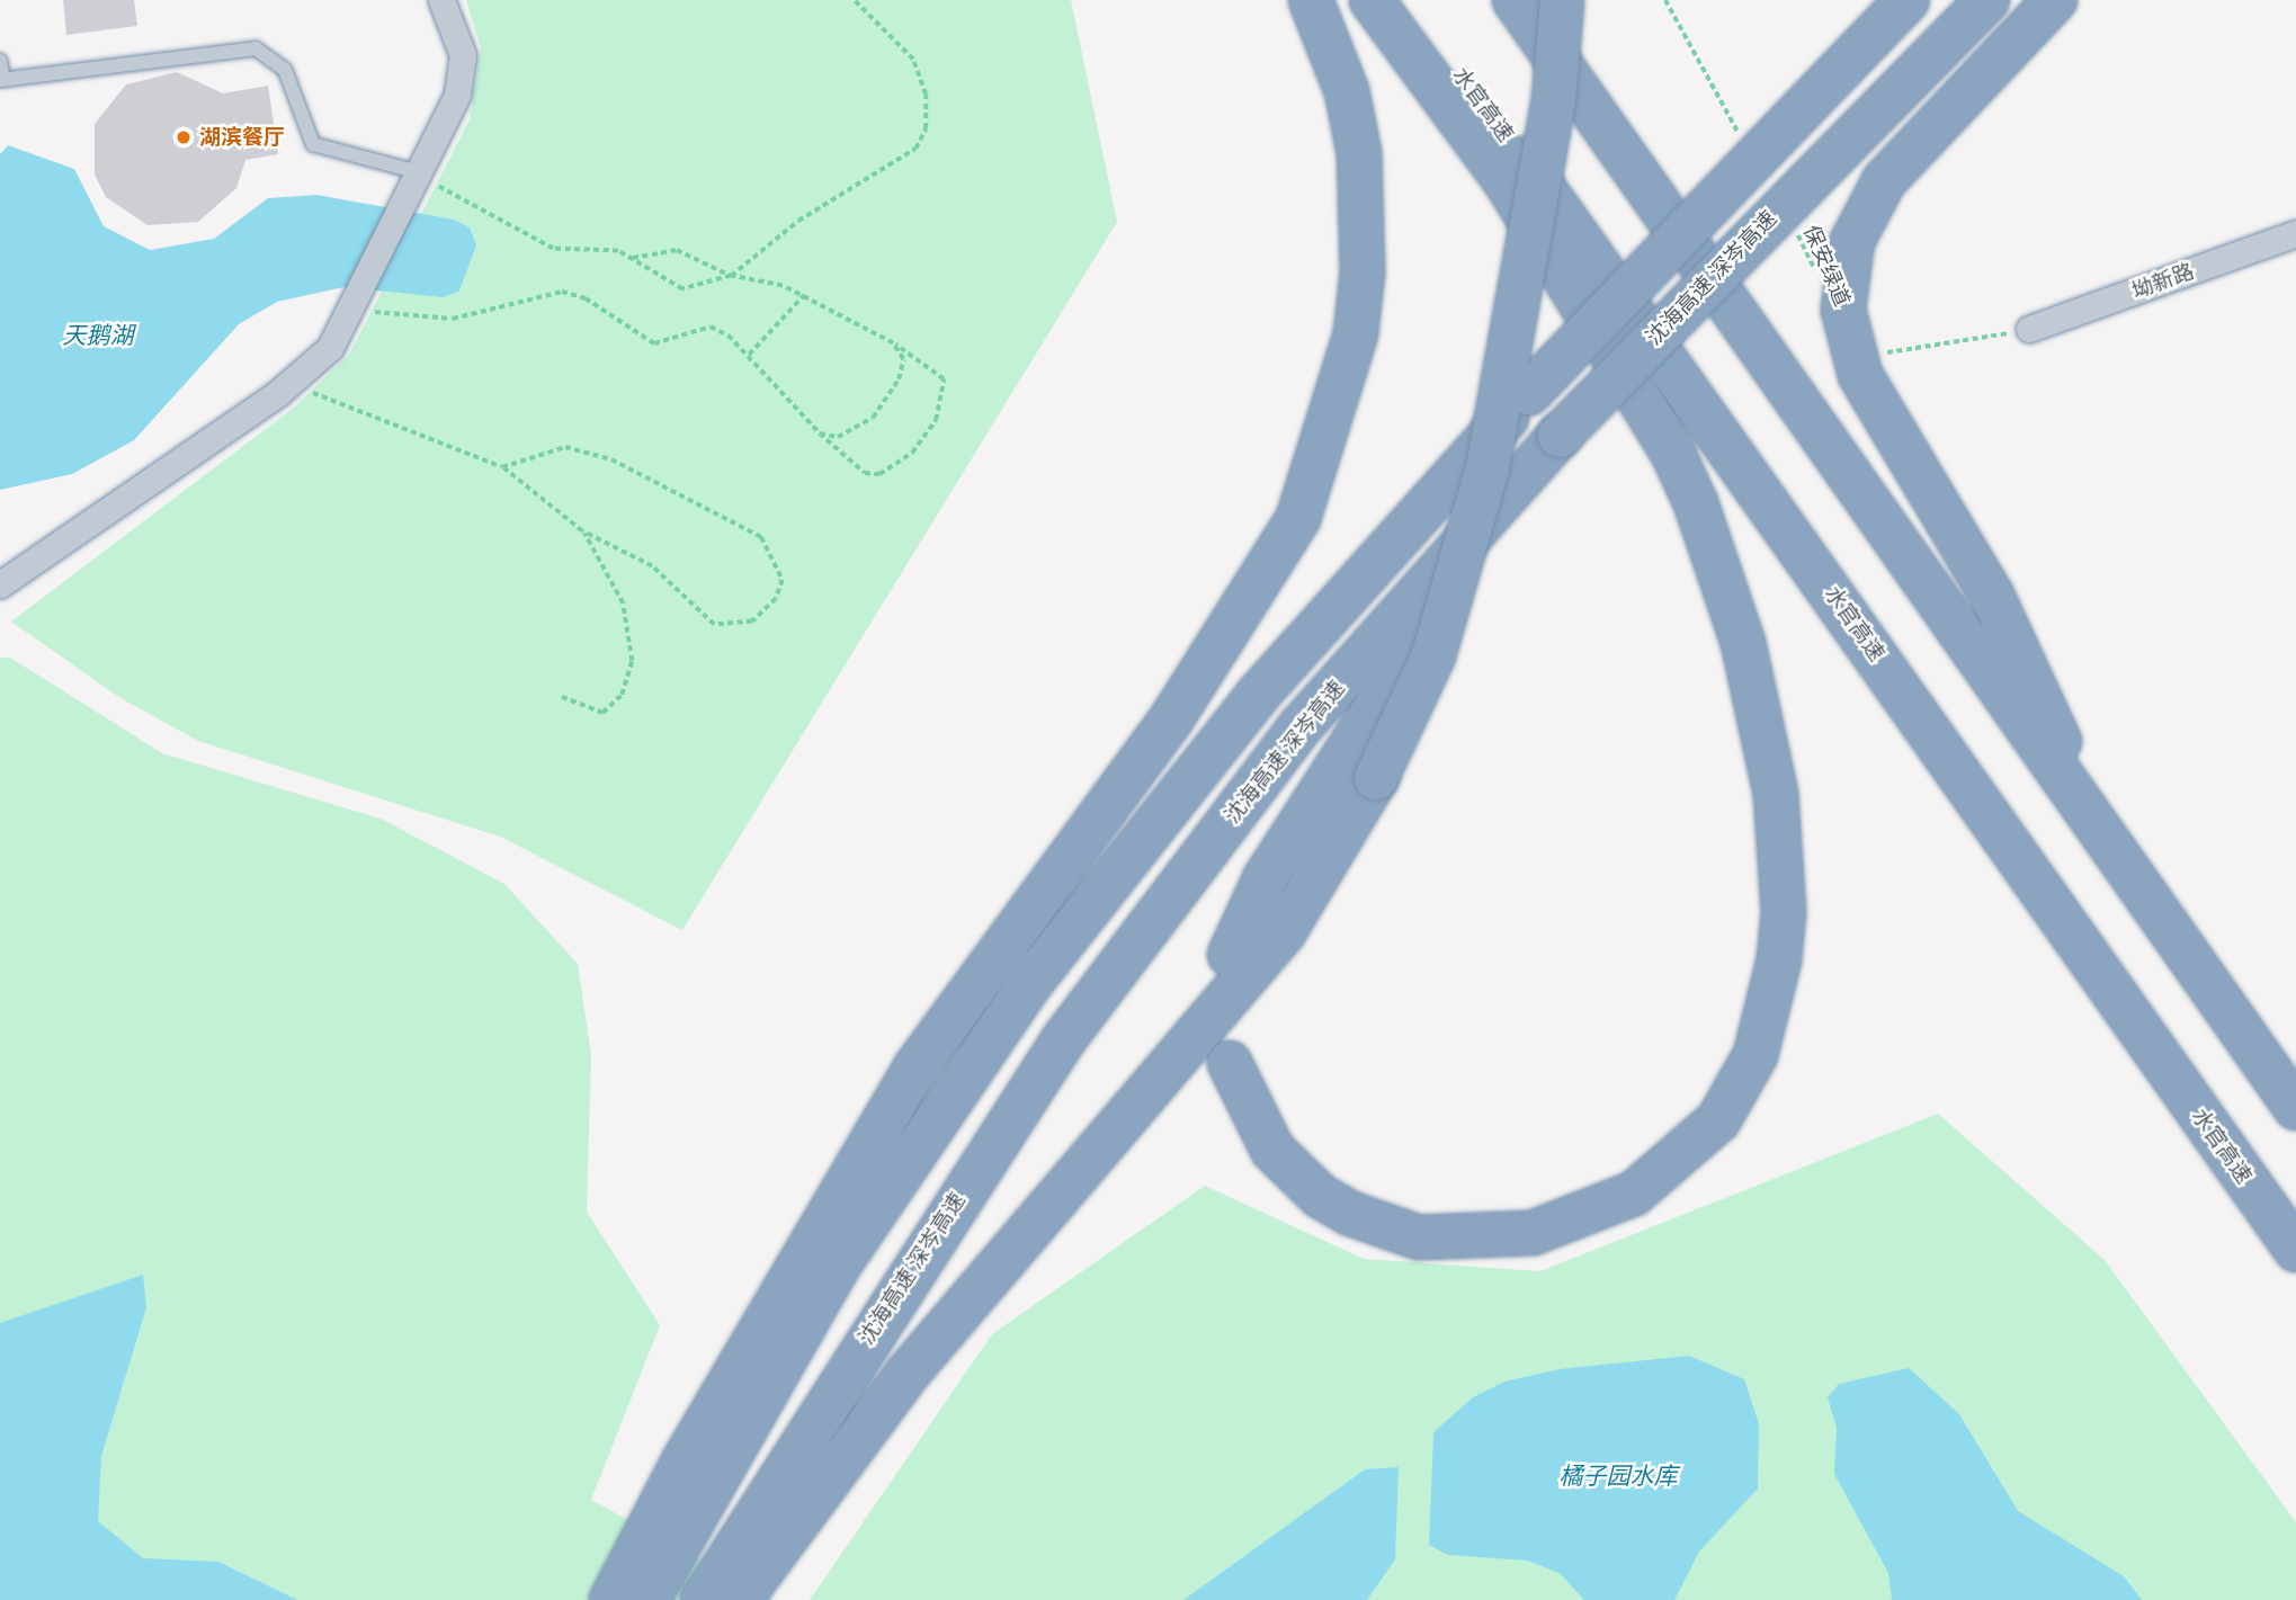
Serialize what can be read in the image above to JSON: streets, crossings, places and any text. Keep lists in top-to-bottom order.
{
  "streets": {
    "highway": ["水官高速", "沈海高速 深岑高速"],
    "street": ["坳新路"],
    "path": ["保安绿道"]
  },
  "water": ["天鹅湖", "橘子园水库"],
  "places": ["湖滨餐厅"]
}
